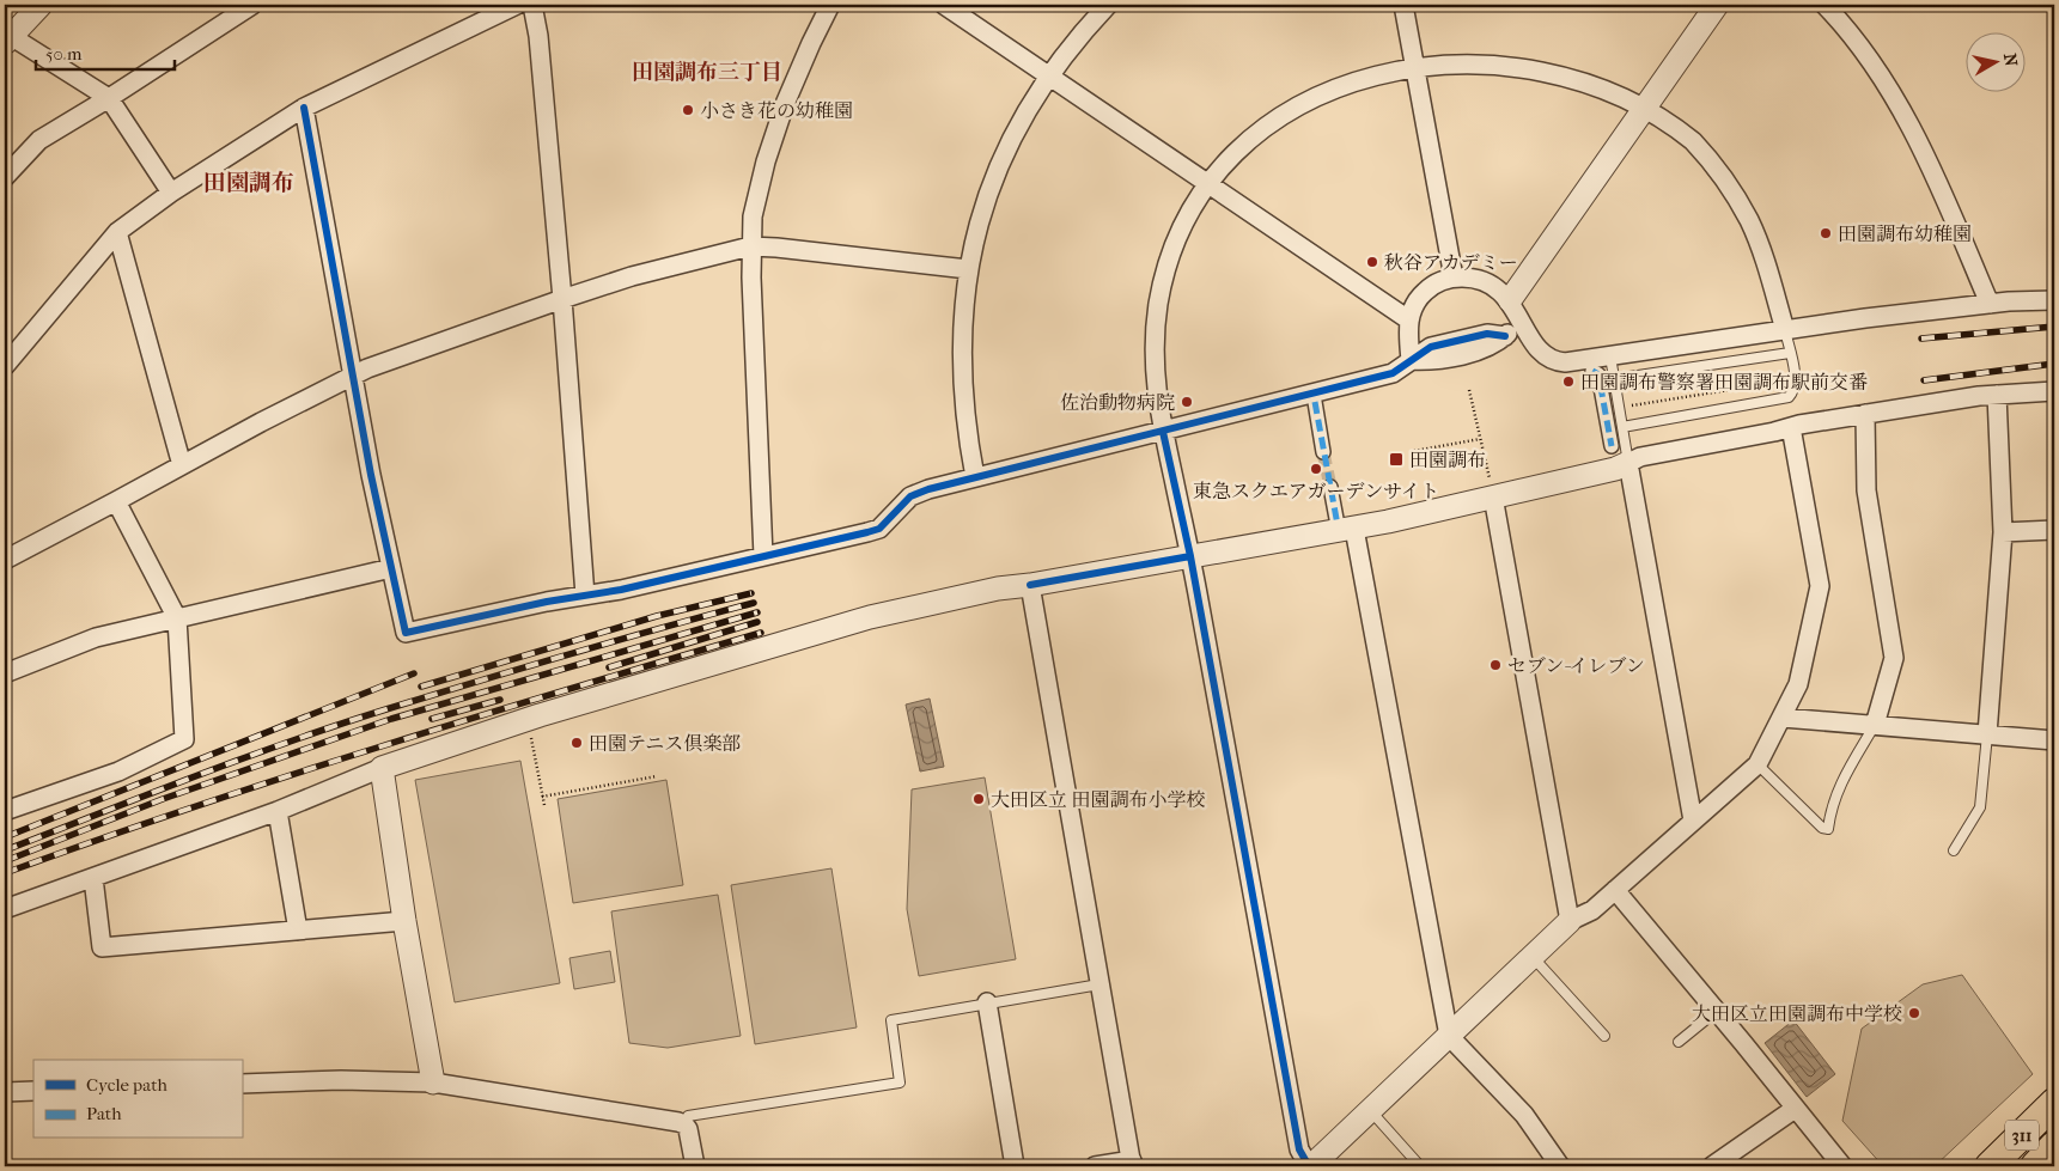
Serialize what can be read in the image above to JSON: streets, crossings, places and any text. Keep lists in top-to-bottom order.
{
  "streets": {
    "main road": ["311"]
  },
  "districts": ["田園調布三丁目", "田園調布"],
  "places": {
    "other": [
      "小さき花の幼稚園",
      "田園調布幼稚園",
      "秋谷アカデミー",
      "田園調布警察署田園調布駅前交番",
      "佐治動物病院",
      "東急スクエアガーデンサイト",
      "セブン-イレブン",
      "田園テニス倶楽部",
      "大田区立 田園調布小学校",
      "大田区立田園調布中学校"
    ],
    "transit": ["田園調布"]
  },
  "legend": ["Cycle path", "Path"],
  "scale_bar": "50 m",
  "north": "right"
}
